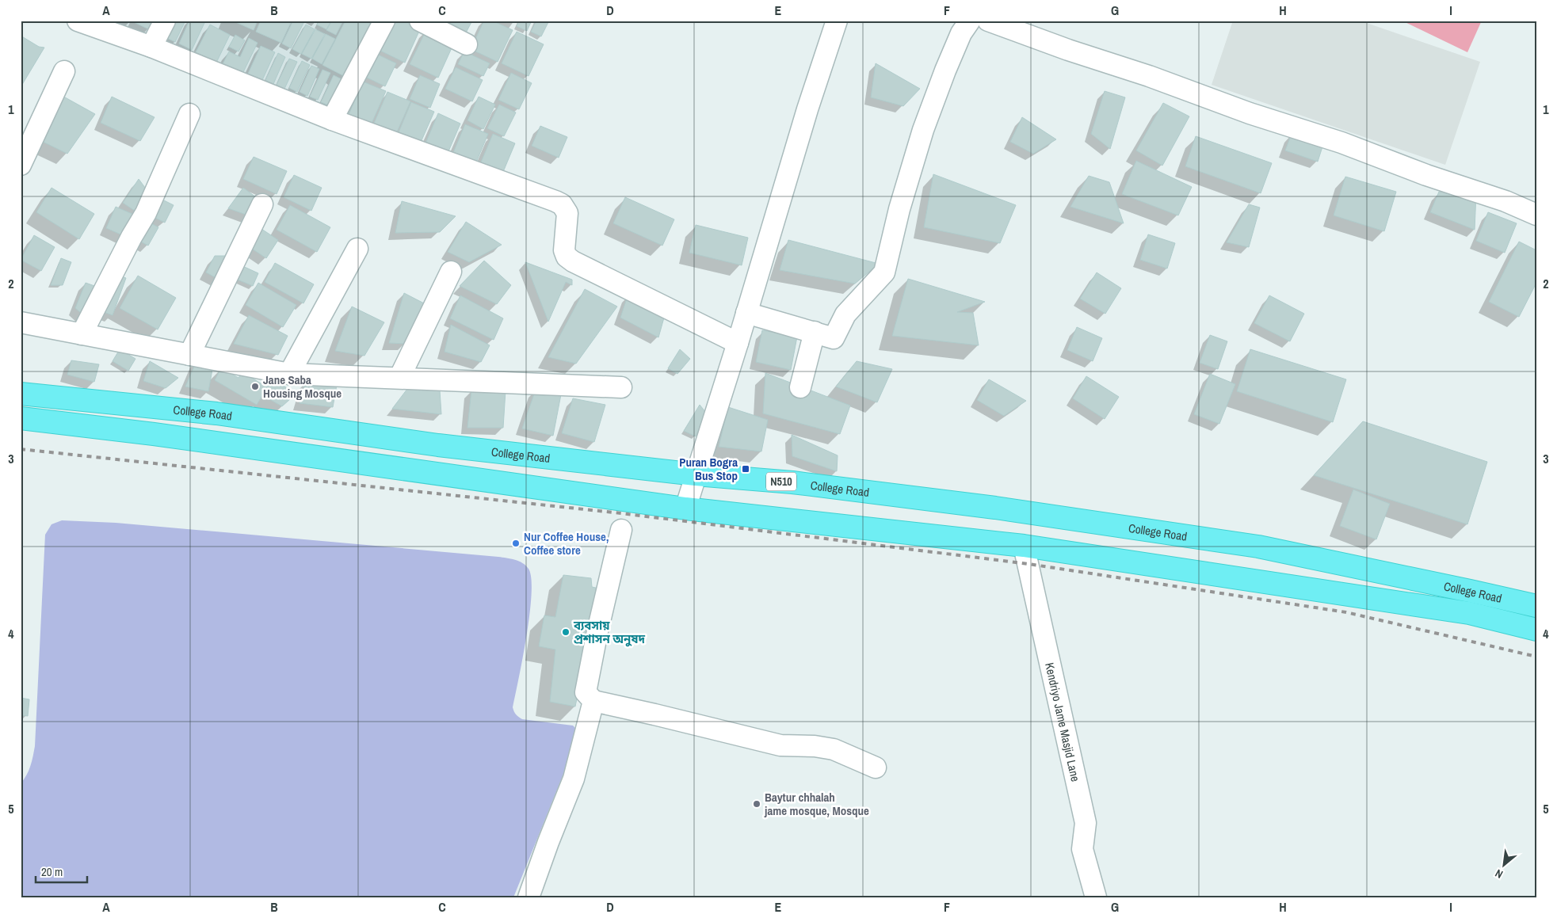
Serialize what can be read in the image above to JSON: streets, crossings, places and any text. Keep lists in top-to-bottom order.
{
  "streets": {
    "highway": ["College Road", "N510"],
    "street": ["Kendriyo Jame Masjid Lane"]
  },
  "crossings": [
    ["College Road", "Kendriyo Jame Masjid Lane"]
  ],
  "places": {
    "other": [
      "Jane Saba Housing Mosque",
      "Nur Coffee House, Coffee store",
      "ব্যবসায় প্রশাসন অনুষদ",
      "Baytur chhalah jame mosque, Mosque"
    ],
    "transit": ["Puran Bogra Bus Stop"]
  },
  "scale_bar": "20 m",
  "north": "bottom left",
  "grid": {
    "columns": [
      "A",
      "B",
      "C",
      "D",
      "E",
      "F",
      "G",
      "H",
      "I"
    ],
    "rows": [
      "1",
      "2",
      "3",
      "4",
      "5"
    ]
  }
}
